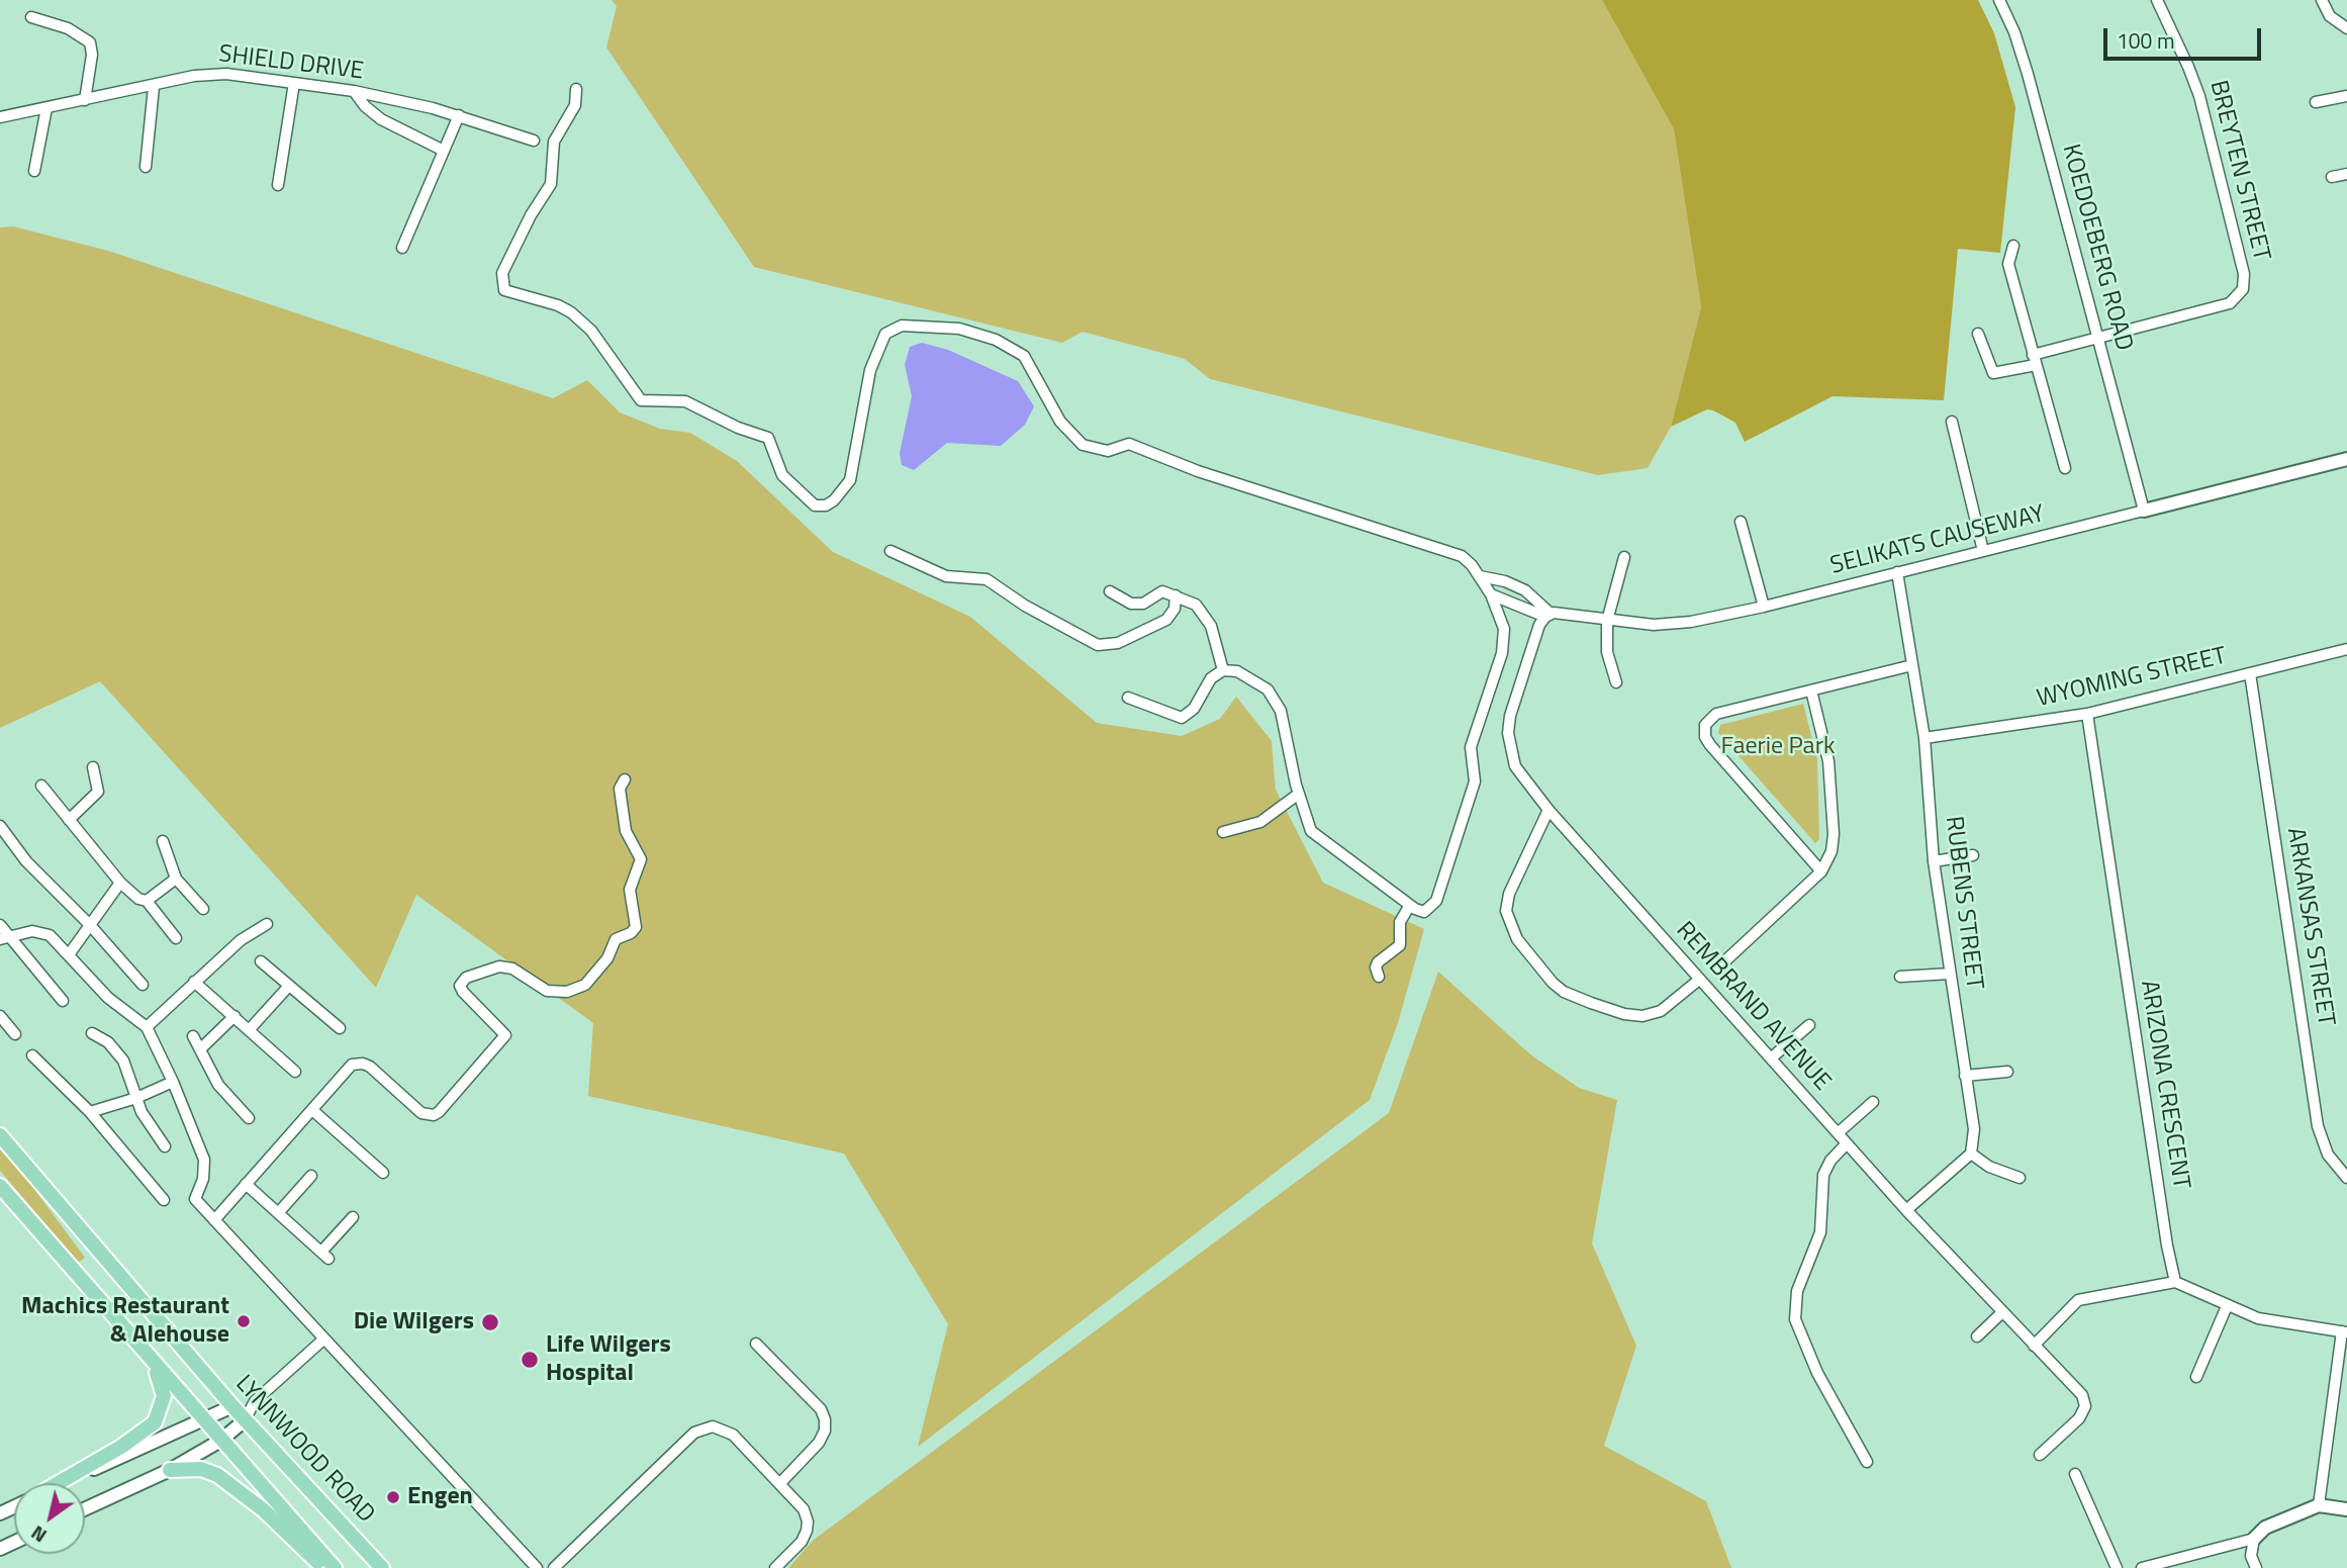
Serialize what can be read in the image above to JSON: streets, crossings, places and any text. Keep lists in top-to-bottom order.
{
  "streets": {
    "main road": ["SELIKATS CAUSEWAY", "LYNNWOOD ROAD"],
    "street": [
      "SHIELD DRIVE",
      "BREYTEN STREET",
      "KOEDOEBERG ROAD",
      "WYOMING STREET",
      "RUBENS STREET",
      "ARKANSAS STREET",
      "REMBRAND AVENUE",
      "ARIZONA CRESCENT"
    ]
  },
  "crossings": [
    ["BREYTEN STREET", "KOEDOEBERG ROAD"],
    ["KOEDOEBERG ROAD", "SELIKATS CAUSEWAY"],
    ["SELIKATS CAUSEWAY", "RUBENS STREET"],
    ["SELIKATS CAUSEWAY", "REMBRAND AVENUE"],
    ["WYOMING STREET", "RUBENS STREET"],
    ["WYOMING STREET", "ARKANSAS STREET"],
    ["WYOMING STREET", "ARIZONA CRESCENT"]
  ],
  "parks": ["Faerie Park"],
  "places": [
    "Machics Restaurant & Alehouse",
    "Die Wilgers",
    "Life Wilgers Hospital",
    "Engen"
  ],
  "scale_bar": "100 m",
  "north": "bottom left"
}
